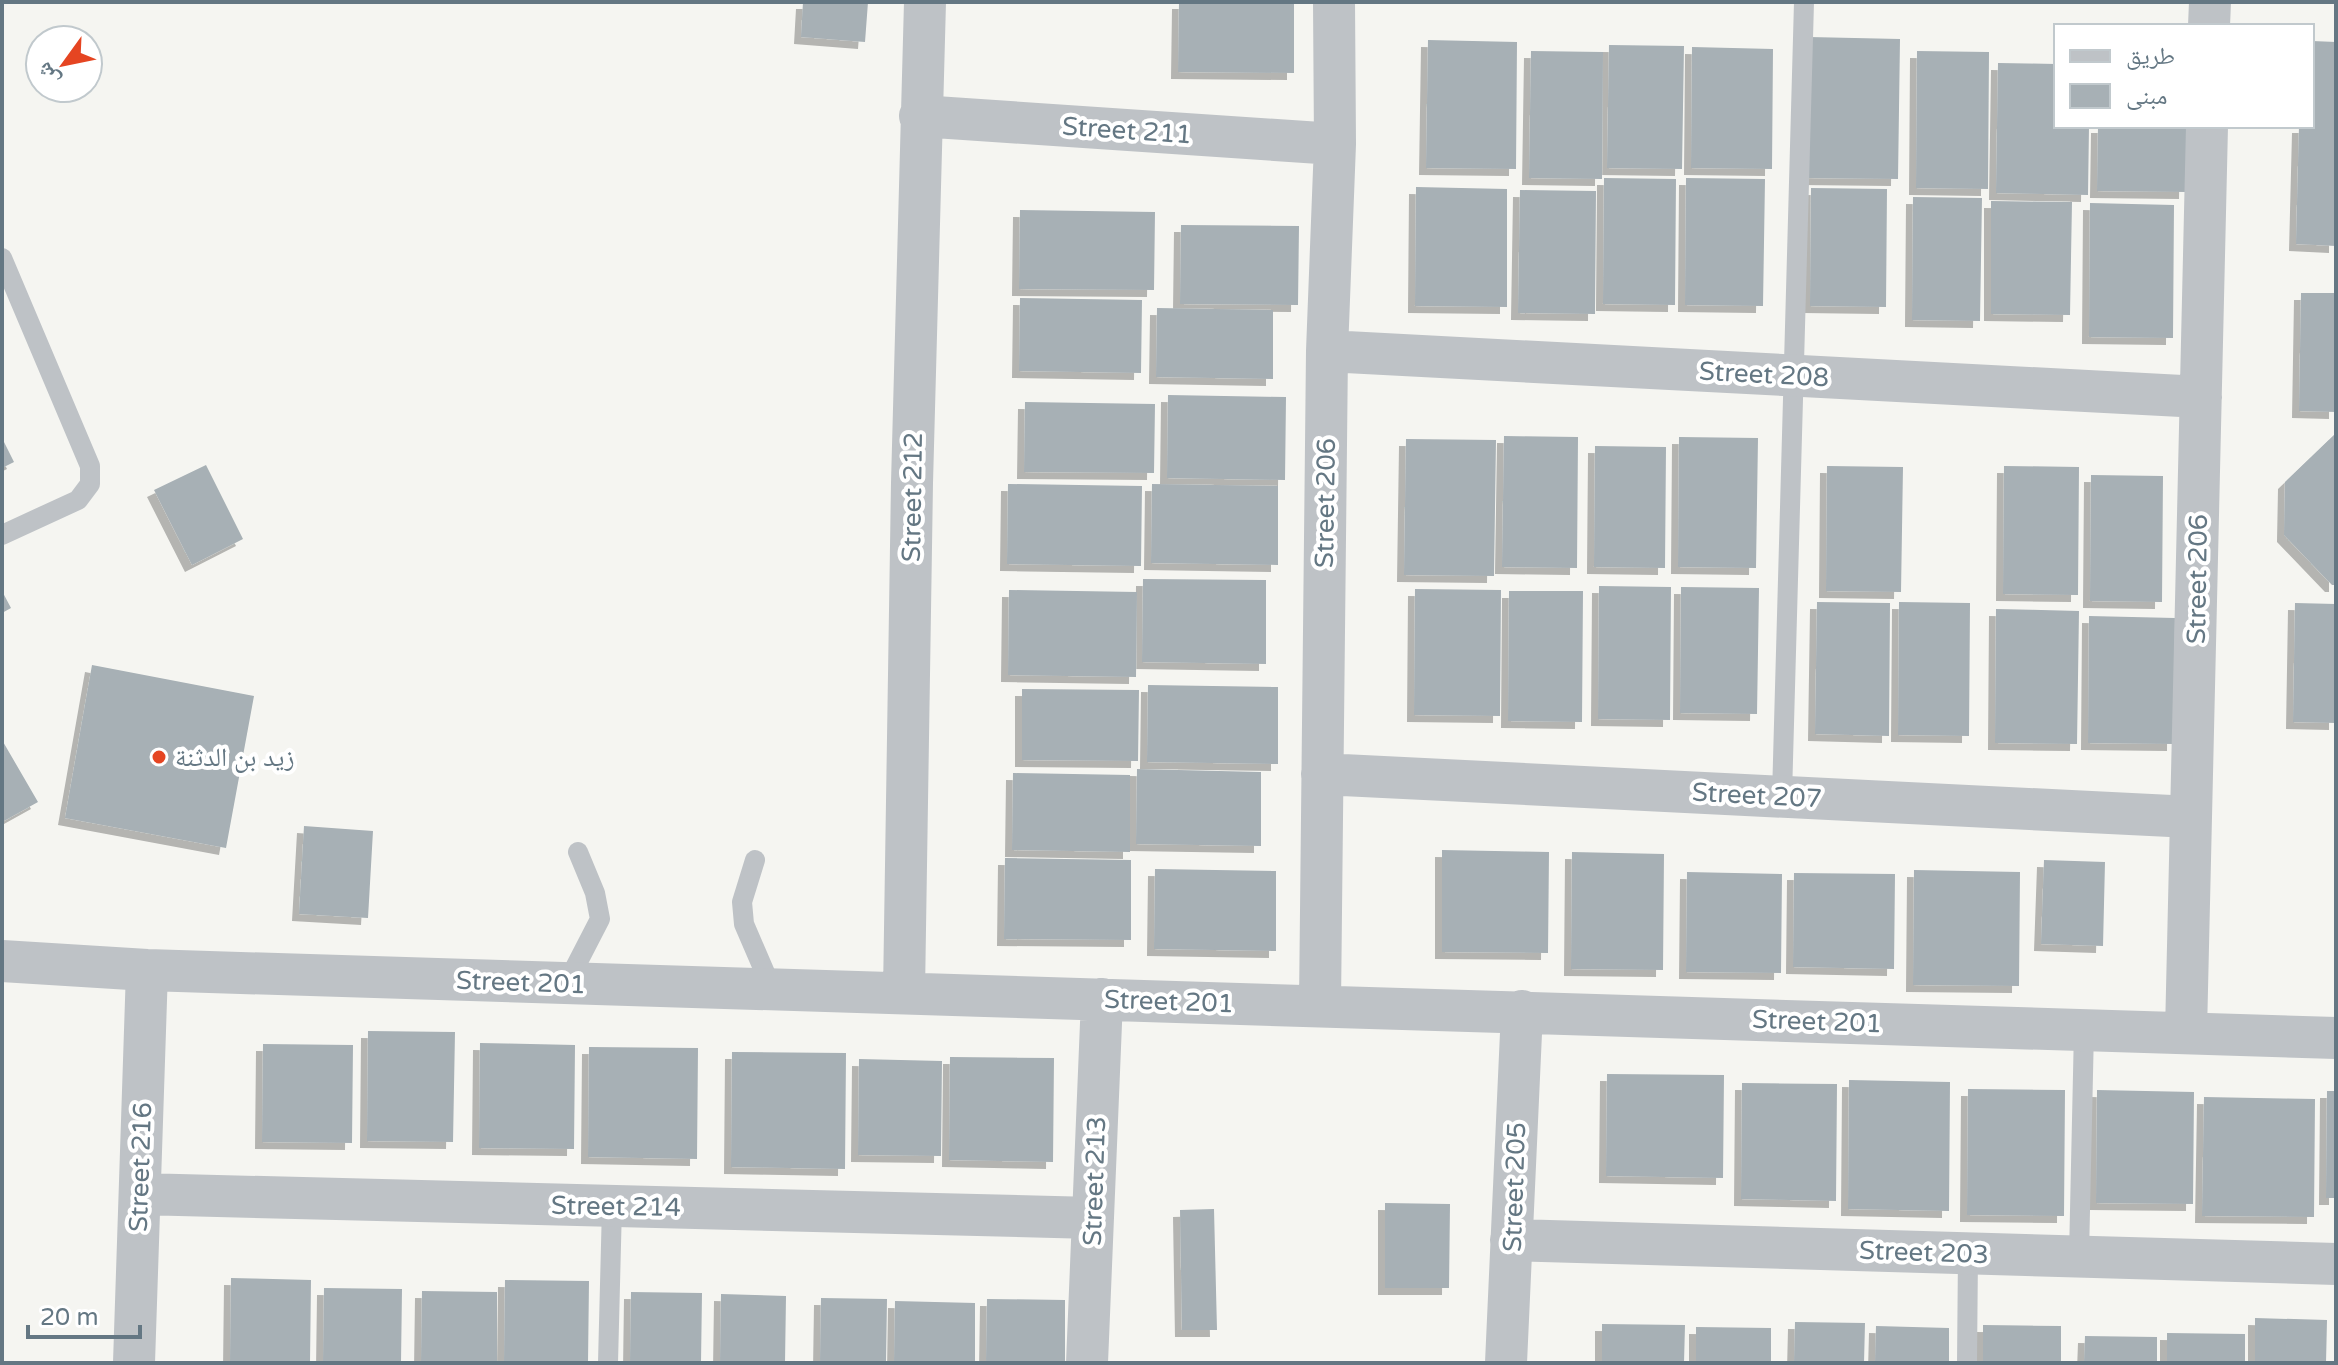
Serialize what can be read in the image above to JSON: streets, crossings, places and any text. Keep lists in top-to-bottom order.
{
  "streets": {
    "street": [
      "Street 211",
      "Street 208",
      "Street 212",
      "Street 206",
      "Street 207",
      "Street 201",
      "Street 216",
      "Street 213",
      "Street 205",
      "Street 214",
      "Street 203"
    ]
  },
  "crossings": [
    ["Street 211", "Street 212"],
    ["Street 211", "Street 206"],
    ["Street 208", "Street 206"],
    ["Street 212", "Street 201"],
    ["Street 206", "Street 207"],
    ["Street 206", "Street 201"],
    ["Street 201", "Street 216"],
    ["Street 201", "Street 213"],
    ["Street 201", "Street 205"],
    ["Street 216", "Street 214"],
    ["Street 213", "Street 214"],
    ["Street 205", "Street 203"]
  ],
  "places": ["زيد بن الدثنة"],
  "legend": ["طريق", "مبنى"],
  "scale_bar": "20 m",
  "north": "bottom left"
}
